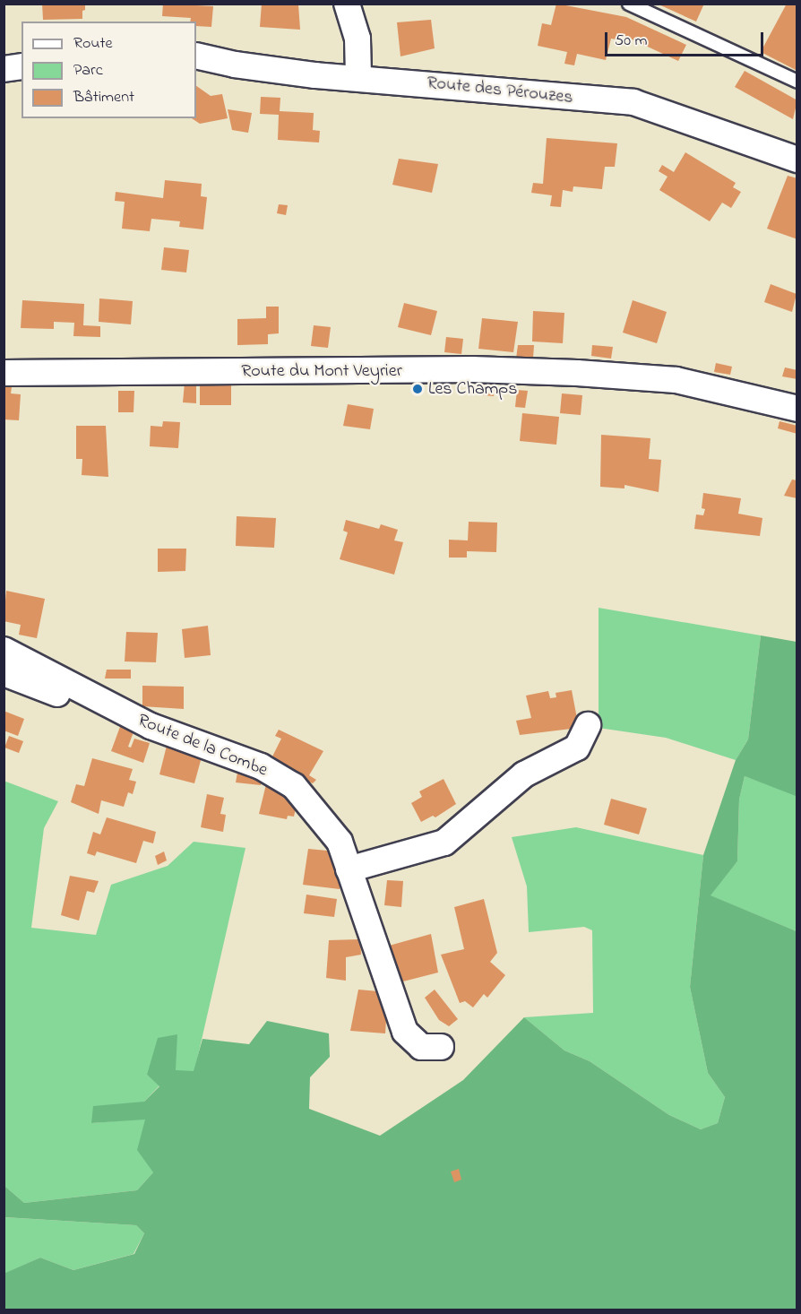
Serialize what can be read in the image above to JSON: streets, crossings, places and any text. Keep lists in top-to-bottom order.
{
  "streets": {
    "street": ["Route des Pérouzes", "Route du Mont Veyrier", "Route de la Combe"]
  },
  "places": ["Les Champs"],
  "legend": ["Route", "Parc", "Bâtiment"],
  "scale_bar": "50 m"
}
